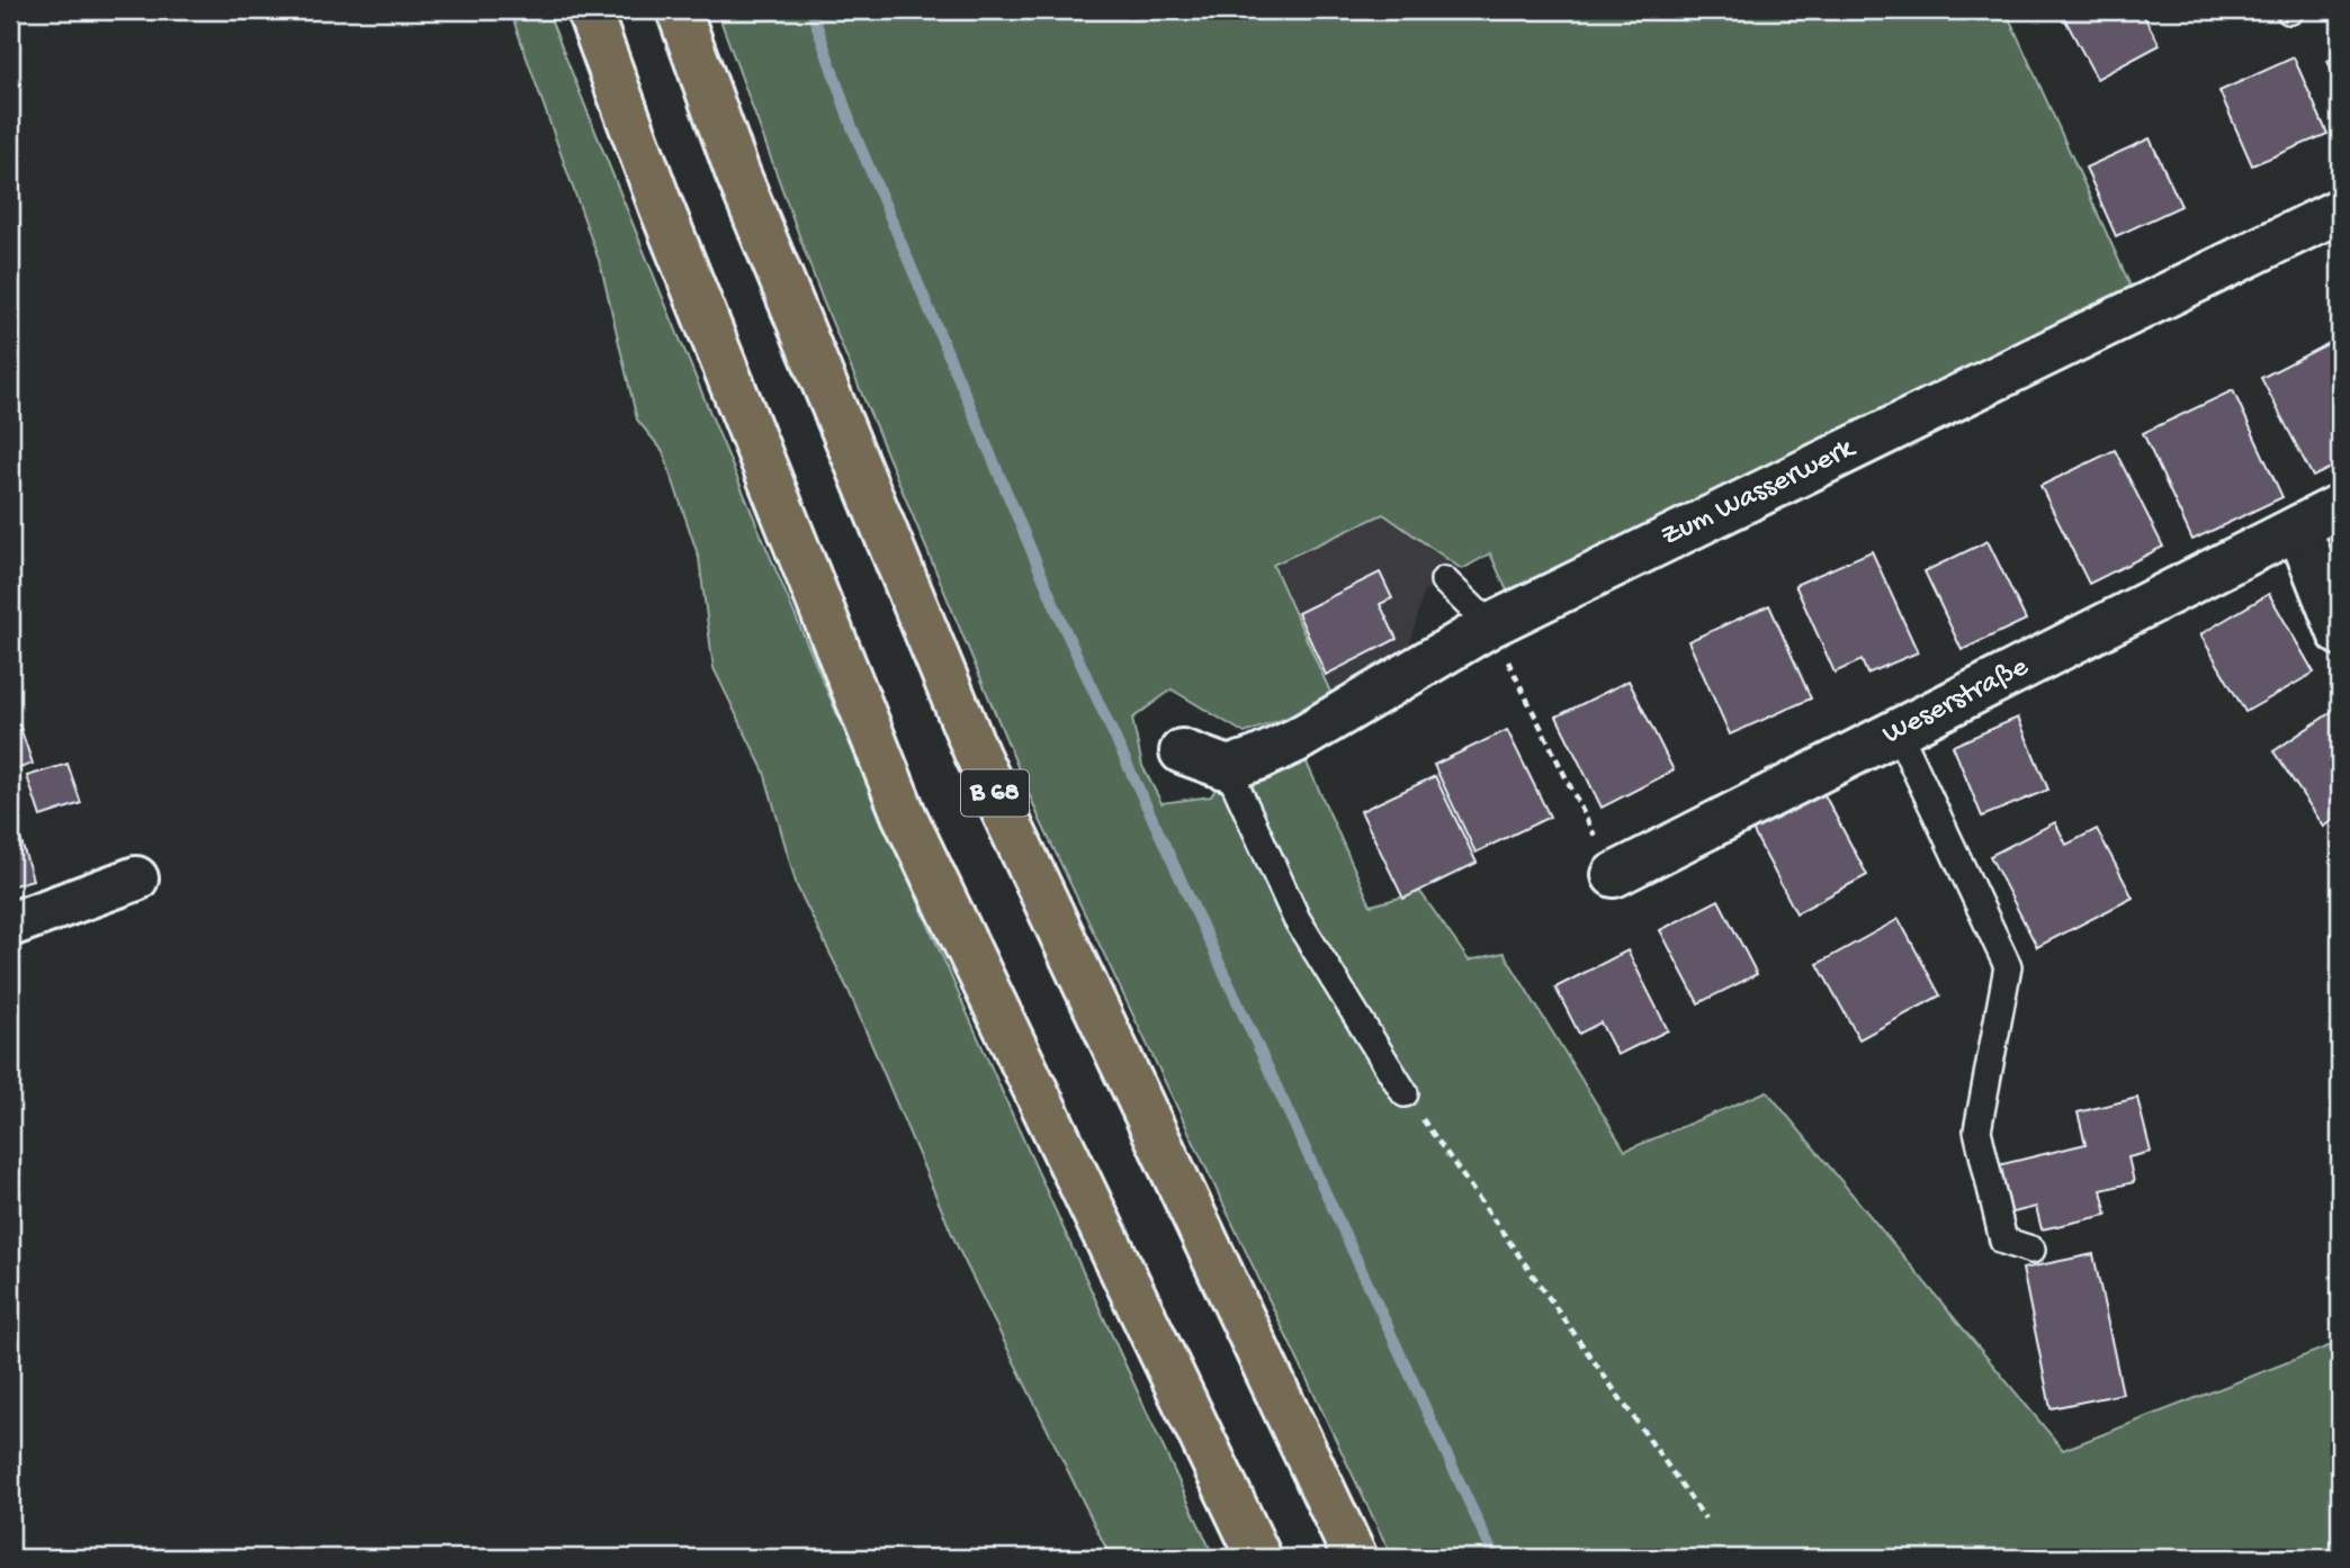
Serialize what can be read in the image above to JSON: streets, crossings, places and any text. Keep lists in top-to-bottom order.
{
  "streets": {
    "highway": ["B 68"],
    "street": ["Zum Wasserwerk", "Weserstraße"]
  }
}
